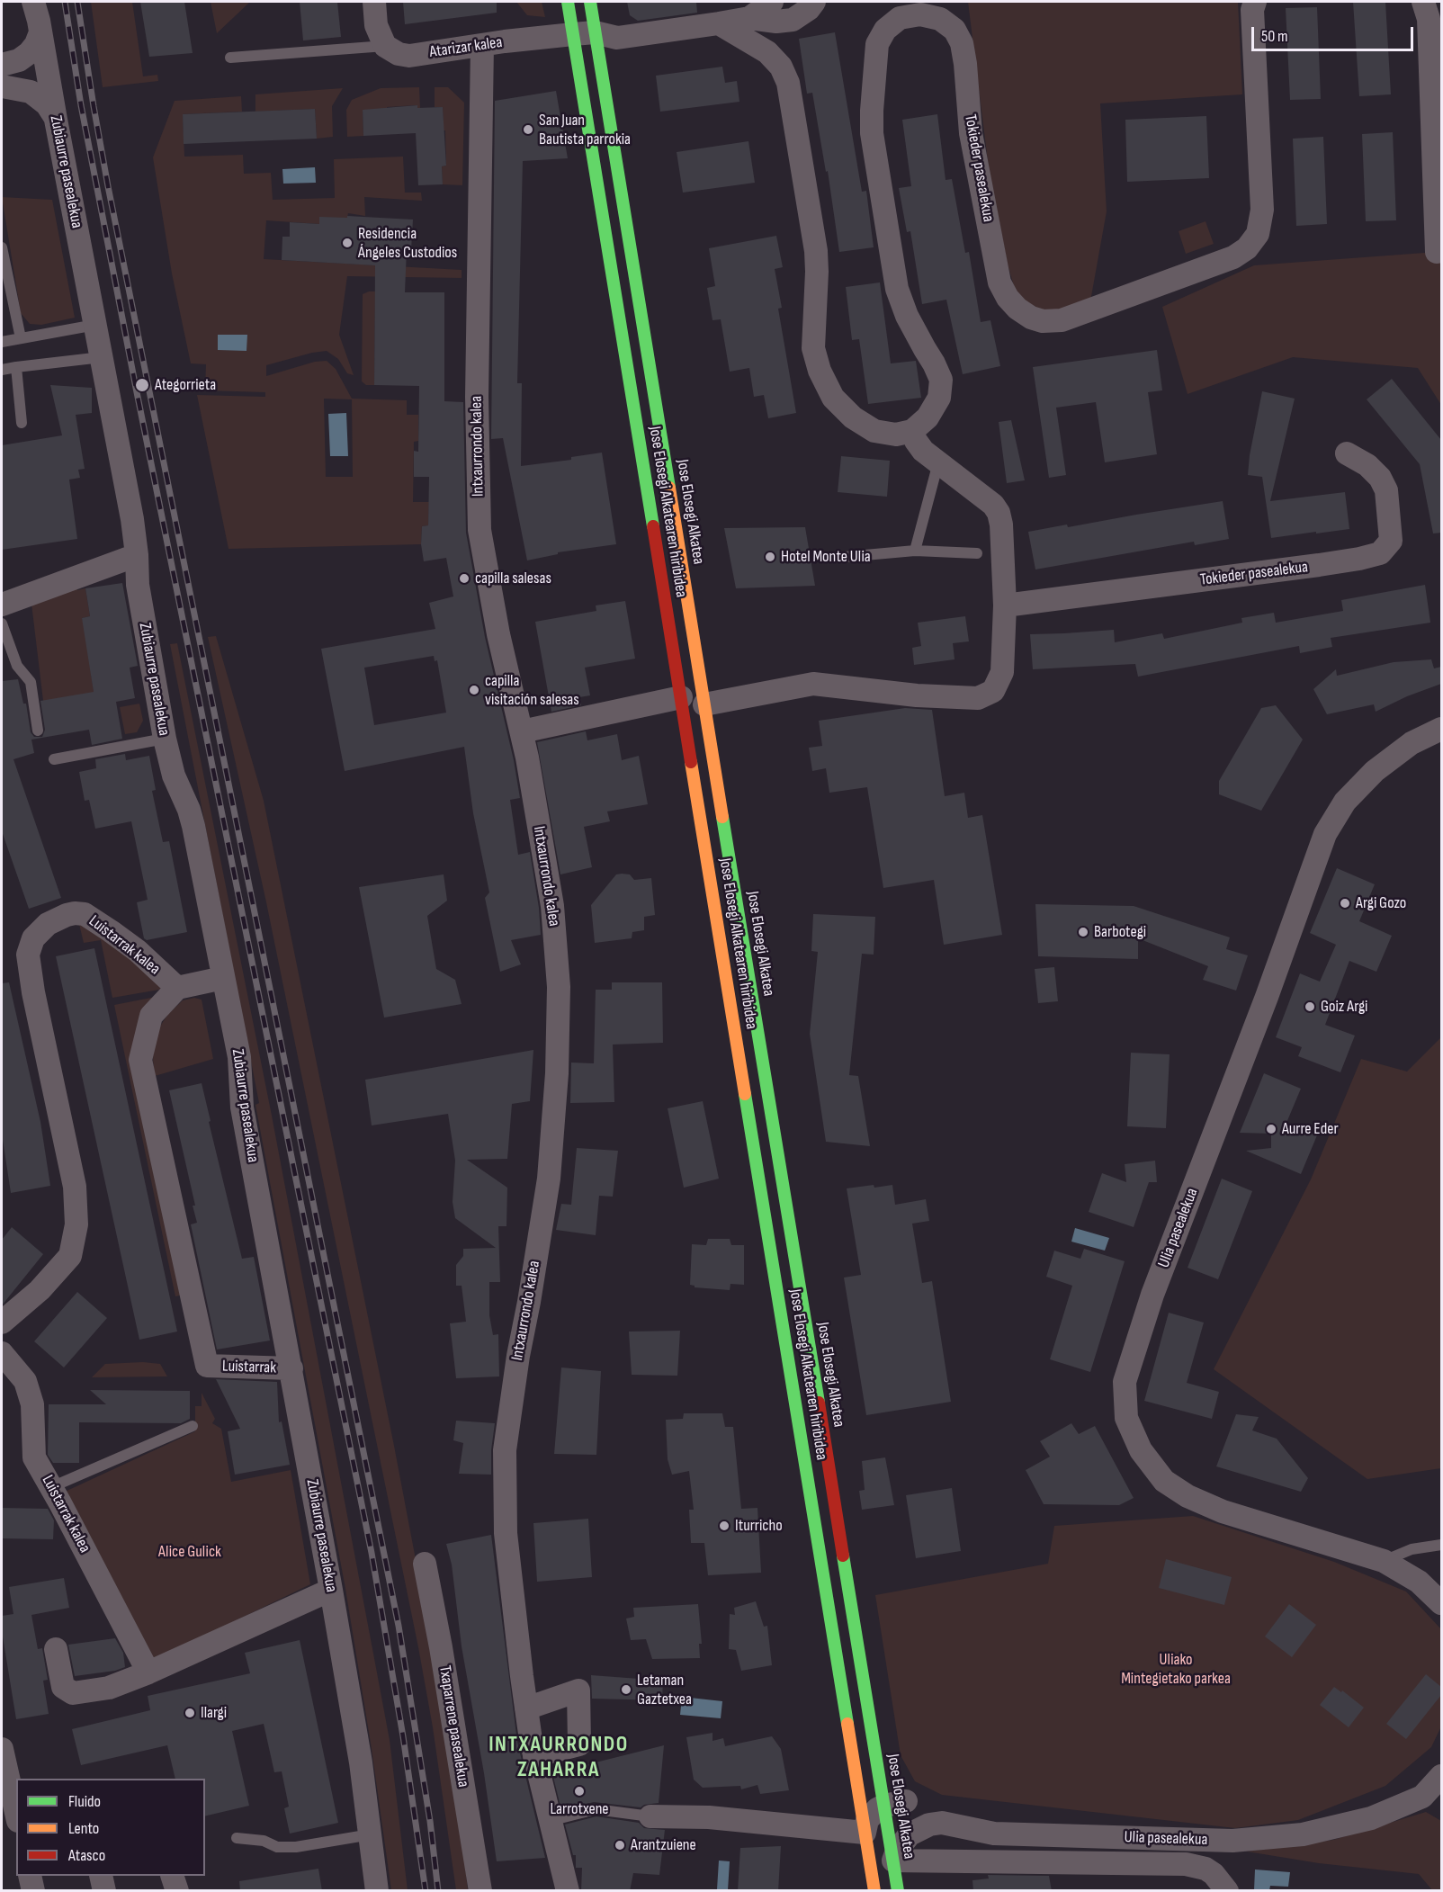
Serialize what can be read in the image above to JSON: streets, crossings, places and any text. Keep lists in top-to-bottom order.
{
  "streets": {
    "main road": ["Jose Elosegi Alkatearen hiribidea", "Jose Elosegi Alkatea"],
    "street": [
      "Atarizar kalea",
      "Tokieder pasealekua",
      "Zubiaurre pasealekua",
      "Intxaurrondo kalea",
      "Luistarrak kalea",
      "Ulia pasealekua",
      "Luistarrak",
      "Txaparrene pasealekua"
    ]
  },
  "crossings": [
    ["Atarizar kalea", "Intxaurrondo kalea"],
    ["Atarizar kalea", "Jose Elosegi Alkatearen hiribidea"],
    ["Atarizar kalea", "Jose Elosegi Alkatea"],
    ["Zubiaurre pasealekua", "Luistarrak"],
    ["Jose Elosegi Alkatearen hiribidea", "Jose Elosegi Alkatea"],
    ["Jose Elosegi Alkatea", "Ulia pasealekua"],
    ["Luistarrak kalea", "Luistarrak"]
  ],
  "districts": ["INTXAURRONDO ZAHARRA"],
  "parks": ["Alice Gulick", "Uliako Mintegietako parkea"],
  "places": [
    "San Juan Bautista parrokia",
    "Residencia Ángeles Custodios",
    "Ategorrieta",
    "Hotel Monte Ulia",
    "capilla salesas",
    "capilla visitación salesas",
    "Argi Gozo",
    "Barbotegi",
    "Goiz Argi",
    "Aurre Eder",
    "Iturricho",
    "Letaman Gaztetxea",
    "Ilargi",
    "Larrotxene",
    "Arantzuiene"
  ],
  "legend": ["Fluido", "Lento", "Atasco"],
  "scale_bar": "50 m"
}
